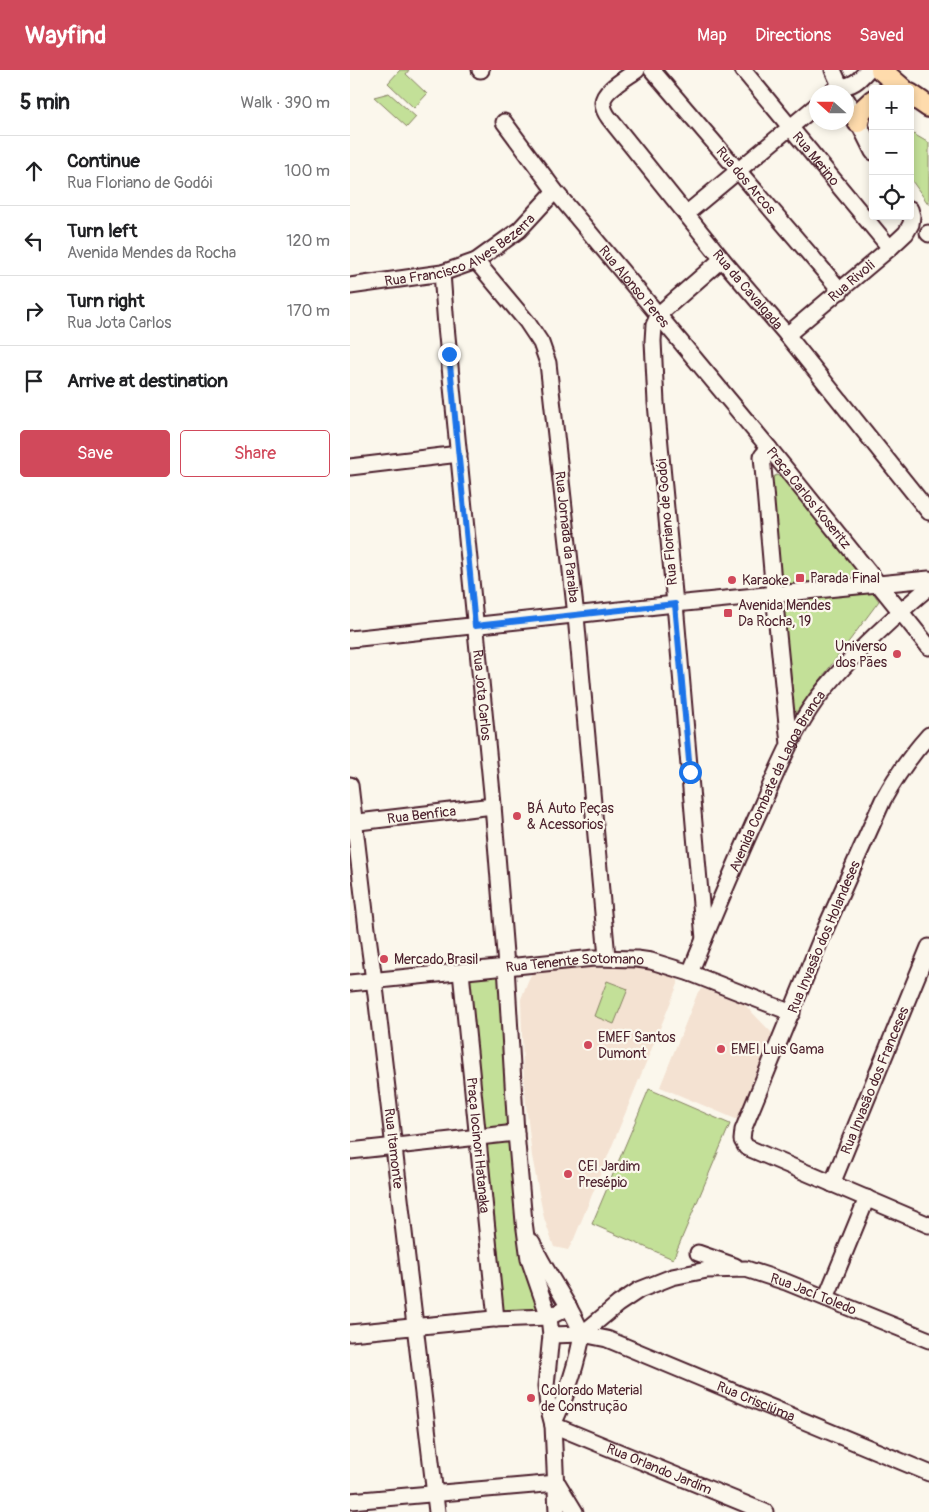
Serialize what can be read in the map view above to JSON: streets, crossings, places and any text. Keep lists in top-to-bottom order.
{
  "streets": {
    "street": [
      "Rua Merino",
      "Rua dos Arcos",
      "Rua Francisco Alves Bezerra",
      "Rua Rivoli",
      "Rua Alonso Peres",
      "Rua da Cavalgada",
      "Praça Carlos Koseritz",
      "Rua Floriano de Godói",
      "Rua Jornada da Paraiba",
      "Rua Jota Carlos",
      "Avenida Combate da Lagoa Branca",
      "Rua Benfica",
      "Rua Invasão dos Holandeses",
      "Rua Tenente Sotomano",
      "Rua Invasão dos Franceses",
      "Praça Iocinori Hatanaka",
      "Rua Itamonte",
      "Rua Jací Toledo",
      "Rua Crisciúma",
      "Rua Orlando Jardim"
    ]
  },
  "crossings": [
    ["Rua Merino", "Rua Rivoli"],
    ["Rua dos Arcos", "Rua Rivoli"],
    ["Rua Francisco Alves Bezerra", "Rua Alonso Peres"],
    ["Rua Francisco Alves Bezerra", "Rua Jornada da Paraiba"],
    ["Rua Francisco Alves Bezerra", "Rua Jota Carlos"],
    ["Rua Rivoli", "Rua da Cavalgada"],
    ["Rua Alonso Peres", "Praça Carlos Koseritz"],
    ["Rua Alonso Peres", "Rua Floriano de Godói"],
    ["Praça Carlos Koseritz", "Avenida Combate da Lagoa Branca"],
    ["Rua Floriano de Godói", "Avenida Combate da Lagoa Branca"],
    ["Rua Jornada da Paraiba", "Rua Tenente Sotomano"],
    ["Rua Jota Carlos", "Rua Benfica"],
    ["Rua Jota Carlos", "Rua Tenente Sotomano"],
    ["Avenida Combate da Lagoa Branca", "Rua Tenente Sotomano"],
    ["Rua Benfica", "Rua Itamonte"],
    ["Rua Invasão dos Holandeses", "Rua Tenente Sotomano"],
    ["Rua Invasão dos Holandeses", "Rua Invasão dos Franceses"],
    ["Rua Tenente Sotomano", "Praça Iocinori Hatanaka"],
    ["Rua Tenente Sotomano", "Rua Itamonte"],
    ["Rua Jací Toledo", "Rua Crisciúma"]
  ],
  "places": {
    "transit": ["Parada Final", "Avenida Mendes Da Rocha, 19"],
    "other": [
      "Karaoke",
      "Universo dos Pães",
      "BÁ Auto Peças & Acessorios",
      "Mercado Brasil",
      "EMEF Santos Dumont",
      "EMEI Luis Gama",
      "CEI Jardim Presépio",
      "Colorado Material de Construção"
    ]
  },
  "north": "left",
  "page": {
    "header": "Wayfind",
    "nav": ["Map", "Directions", "Saved"],
    "heading": ["5 min", "Walk · 390 m"],
    "map_buttons": ["+", "−"],
    "list": [
      ["Continue", "Rua Floriano de Godói", "100 m"],
      ["Turn left", "Avenida Mendes da Rocha", "120 m"],
      ["Turn right", "Rua Jota Carlos", "170 m"],
      "Arrive at destination"
    ],
    "buttons": ["Save", "Share"]
  }
}
